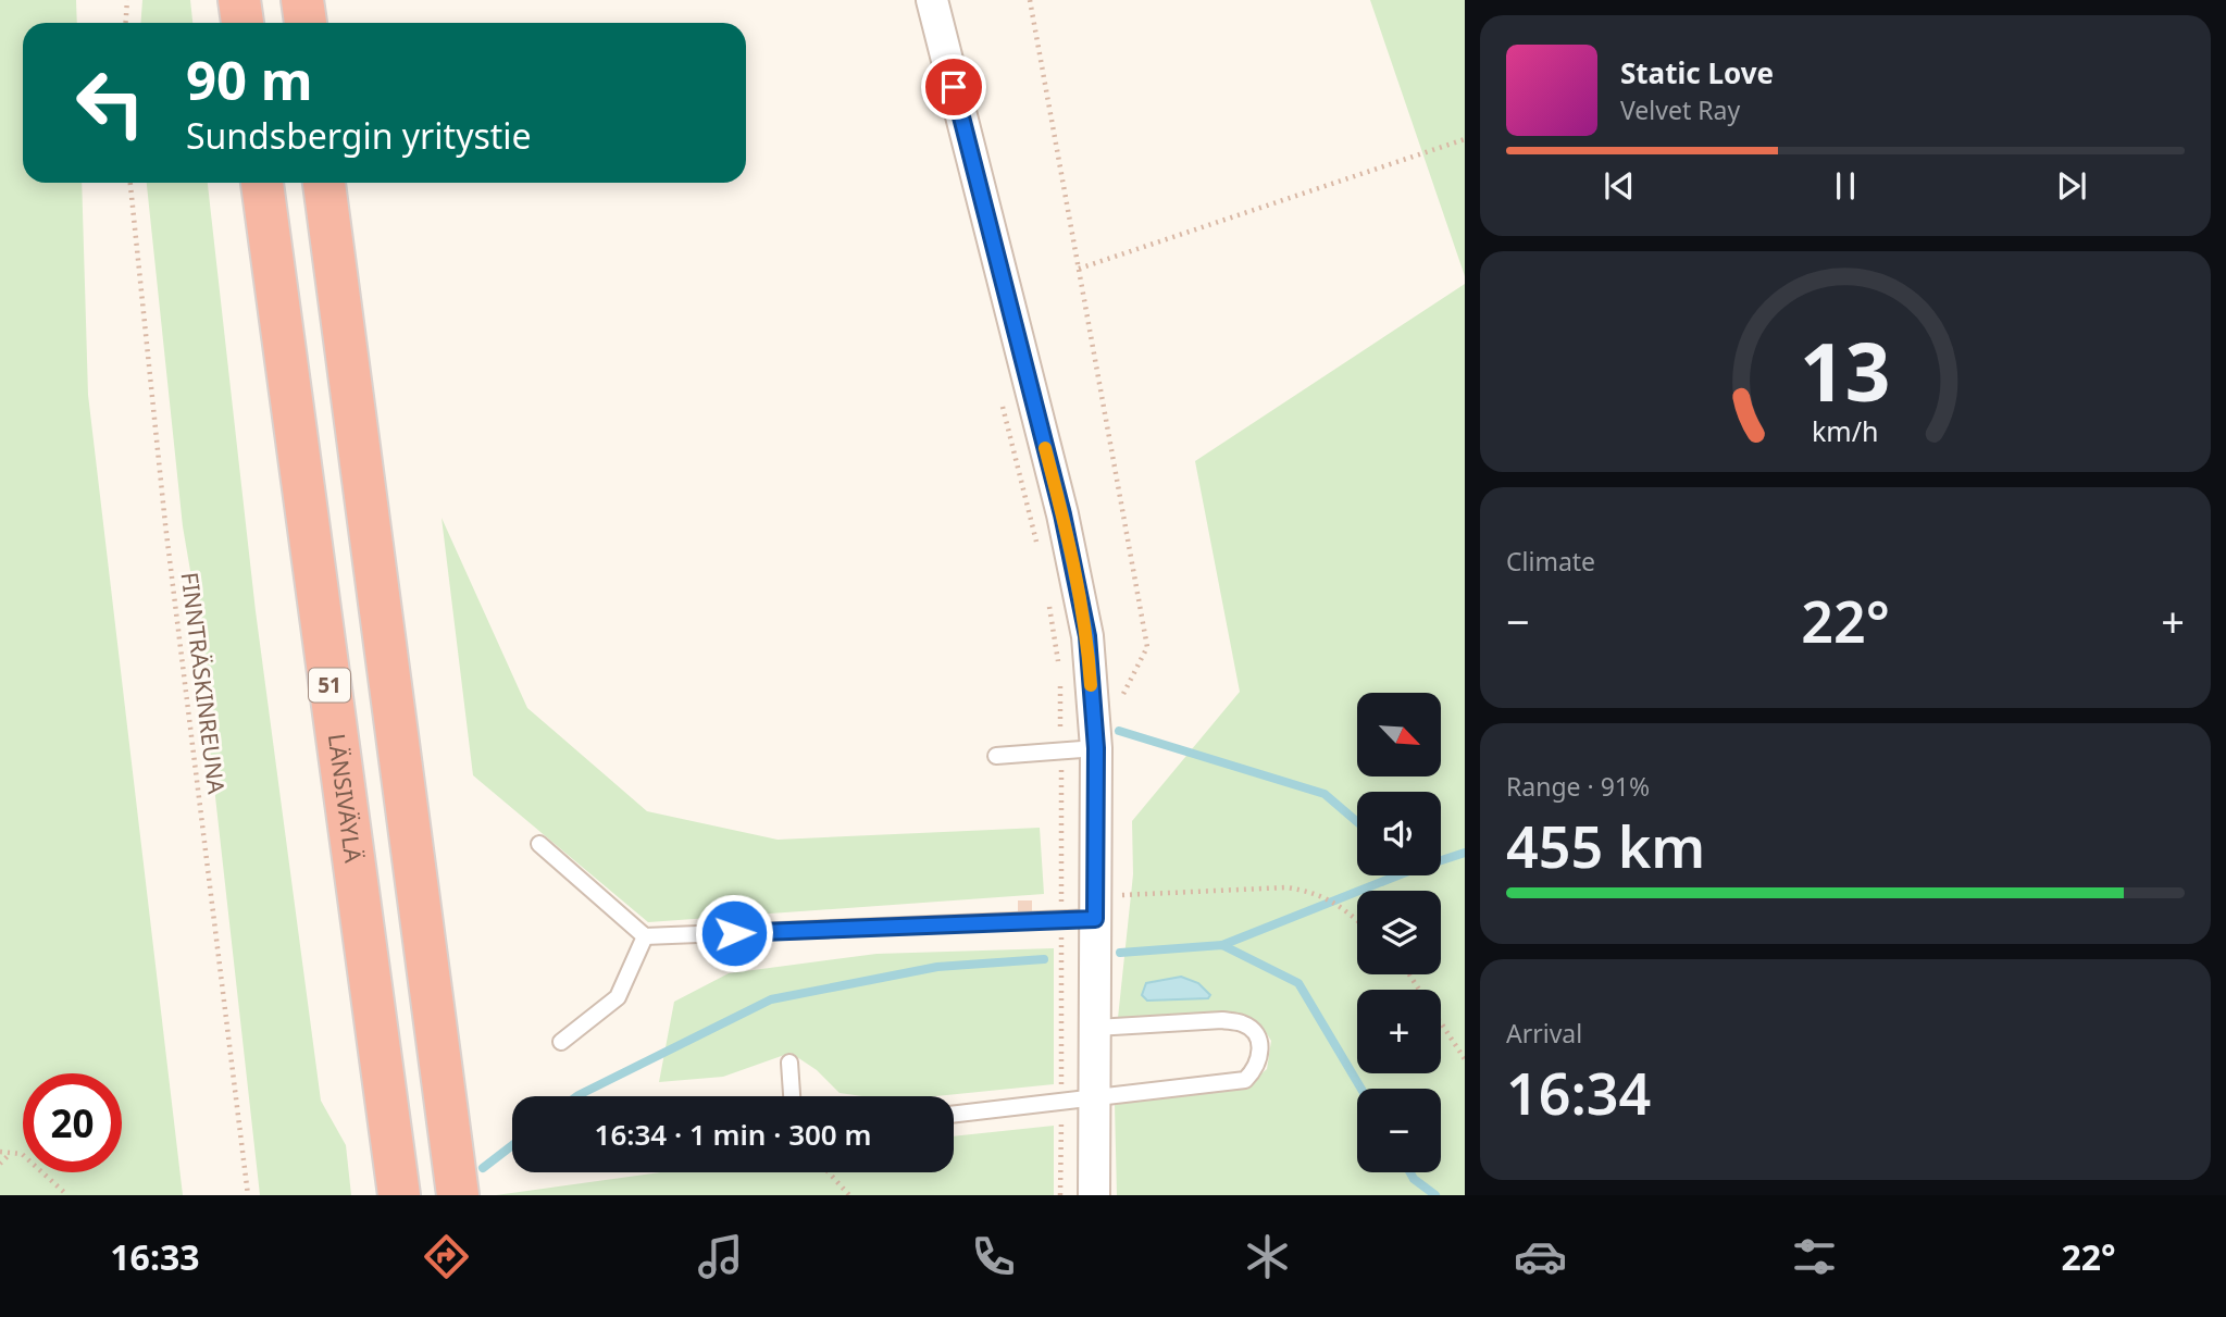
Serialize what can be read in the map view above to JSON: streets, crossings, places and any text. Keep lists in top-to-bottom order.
{
  "streets": {
    "highway": ["51", "LÄNSIVÄYLÄ"],
    "path": ["FINNTRÄSKINREUNA"]
  },
  "north": "bottom right",
  "page": {
    "turn": ["90 m", "Sundsbergin yritystie"],
    "song": ["Static Love", "Velvet Ray"],
    "tile": [
      "Climate",
      ["Range · 91%", "455 km"],
      ["Arrival", "16:34"]
    ],
    "heat": ["−", "22°", "+"],
    "map_buttons": ["+", "−"],
    "limit": "20",
    "trip": "16:34 · 1 min · 300 m",
    "tabs": ["16:33", "22°"],
    "gauge": ["13", "km/h"]
  }
}
